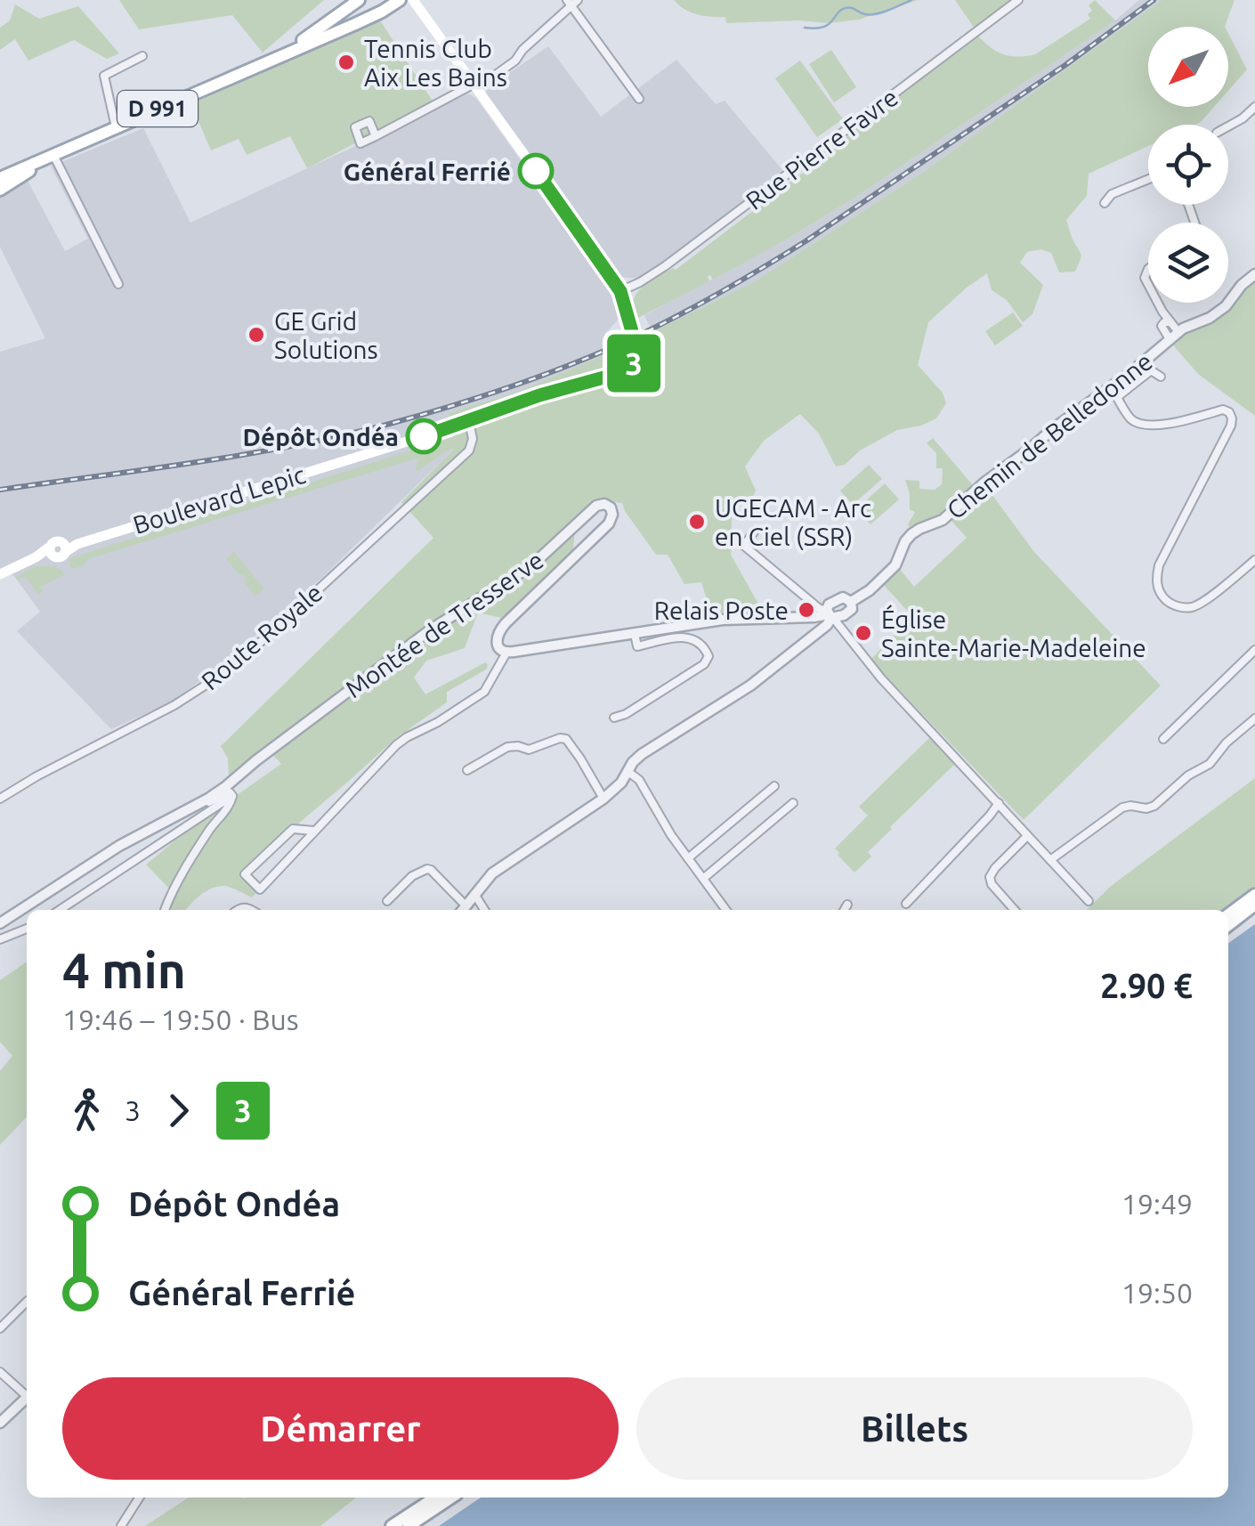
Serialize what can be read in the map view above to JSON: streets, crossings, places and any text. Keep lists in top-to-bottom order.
{
  "streets": {
    "main road": ["D 991", "Boulevard Lepic"],
    "street": [
      "Rue Pierre Favre",
      "Chemin de Belledonne",
      "Montée de Tresserve",
      "Route Royale"
    ]
  },
  "crossings": [
    ["Rue Pierre Favre", "Boulevard Lepic"],
    ["Boulevard Lepic", "Route Royale"]
  ],
  "places": [
    "Tennis Club Aix Les Bains",
    "Général Ferrié",
    "GE Grid Solutions",
    "Dépôt Ondéa",
    "UGECAM - Arc en Ciel (SSR)",
    "Relais Poste",
    "Église Sainte-Marie-Madeleine"
  ],
  "lines": ["bus line 3"],
  "north": "bottom left",
  "page": {
    "on_map": "3",
    "heading": ["4 min", "19:46 – 19:50 · Bus", "2.90 €"],
    "legs": ["3", "3"],
    "list": [
      {
        "name": "Dépôt Ondéa",
        "value": "19:49"
      },
      {
        "name": "Général Ferrié",
        "value": "19:50"
      }
    ],
    "buttons": ["Démarrer", "Billets"]
  }
}
